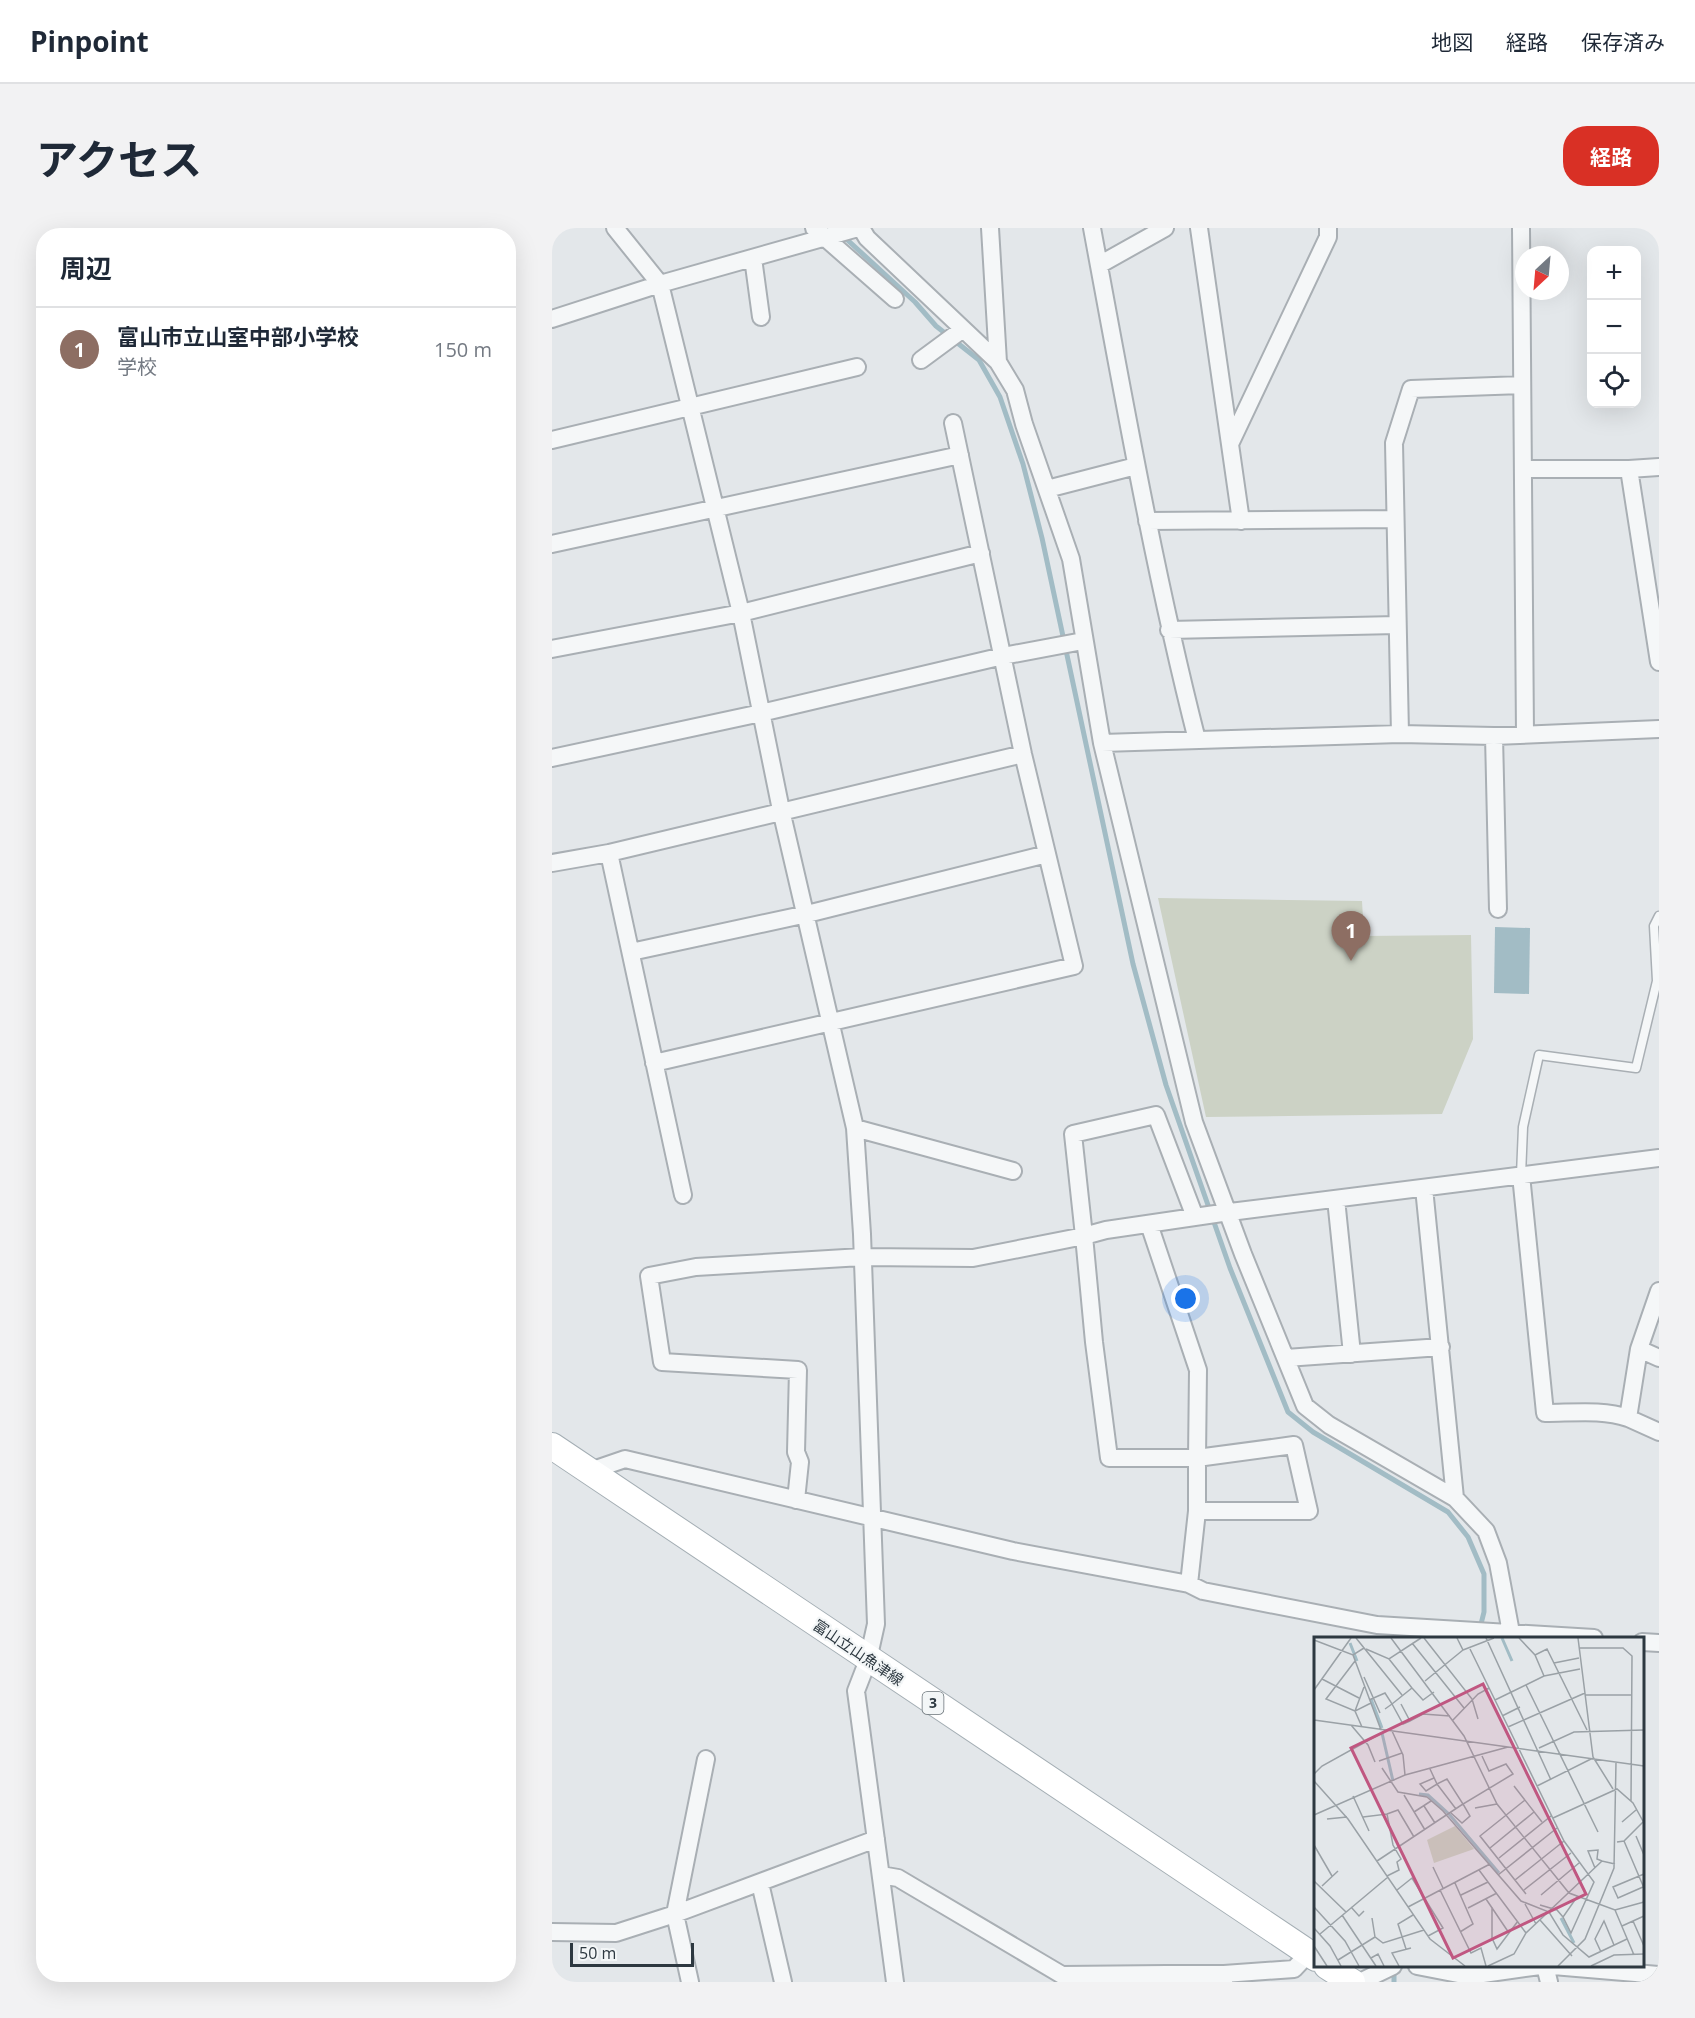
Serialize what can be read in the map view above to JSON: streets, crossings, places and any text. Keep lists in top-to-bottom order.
{
  "streets": {
    "main road": ["富山立山魚津線", "3"]
  },
  "scale_bar": "50 m",
  "north": "bottom left",
  "page": {
    "header": "Pinpoint",
    "nav": ["地図", "経路", "保存済み"],
    "title": "アクセス",
    "buttons": "経路",
    "heading": "周辺",
    "map_buttons": ["+", "−"],
    "list": [
      {
        "mark": "1",
        "name": "富山市立山室中部小学校",
        "note": "学校",
        "value": "150 m"
      }
    ],
    "pins": "1",
    "scale": "50 m"
  }
}
